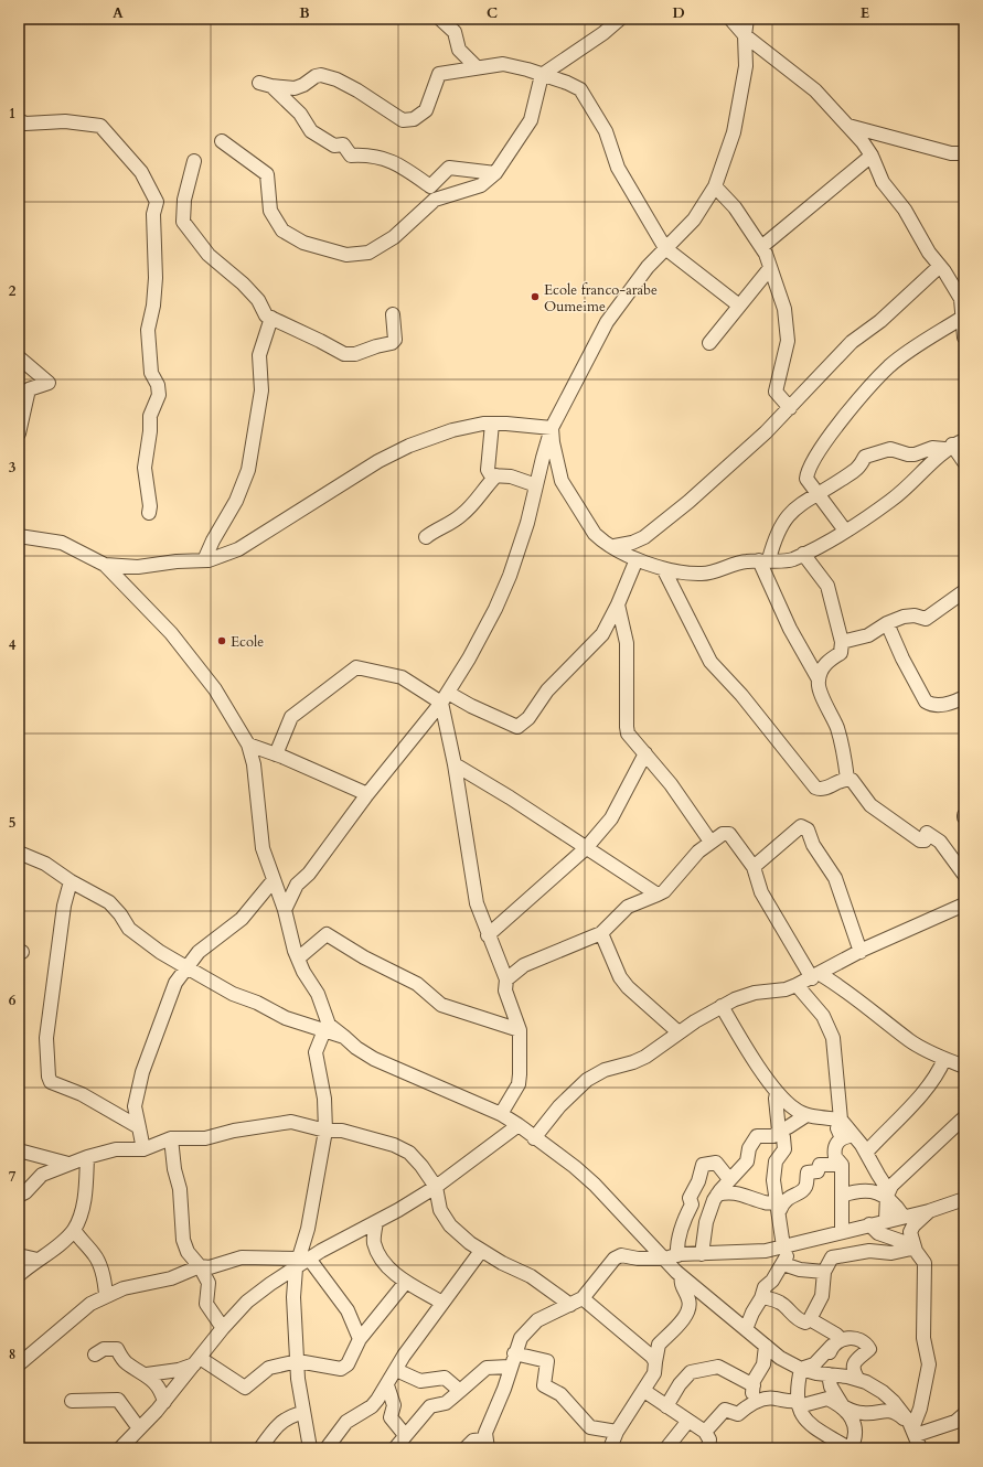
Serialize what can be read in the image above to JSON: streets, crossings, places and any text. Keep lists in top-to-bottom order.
{
  "places": ["Ecole franco-arabe Oumeime", "Ecole"],
  "grid": {
    "columns": [
      "A",
      "B",
      "C",
      "D",
      "E"
    ],
    "rows": [
      "1",
      "2",
      "3",
      "4",
      "5",
      "6",
      "7",
      "8"
    ]
  }
}
